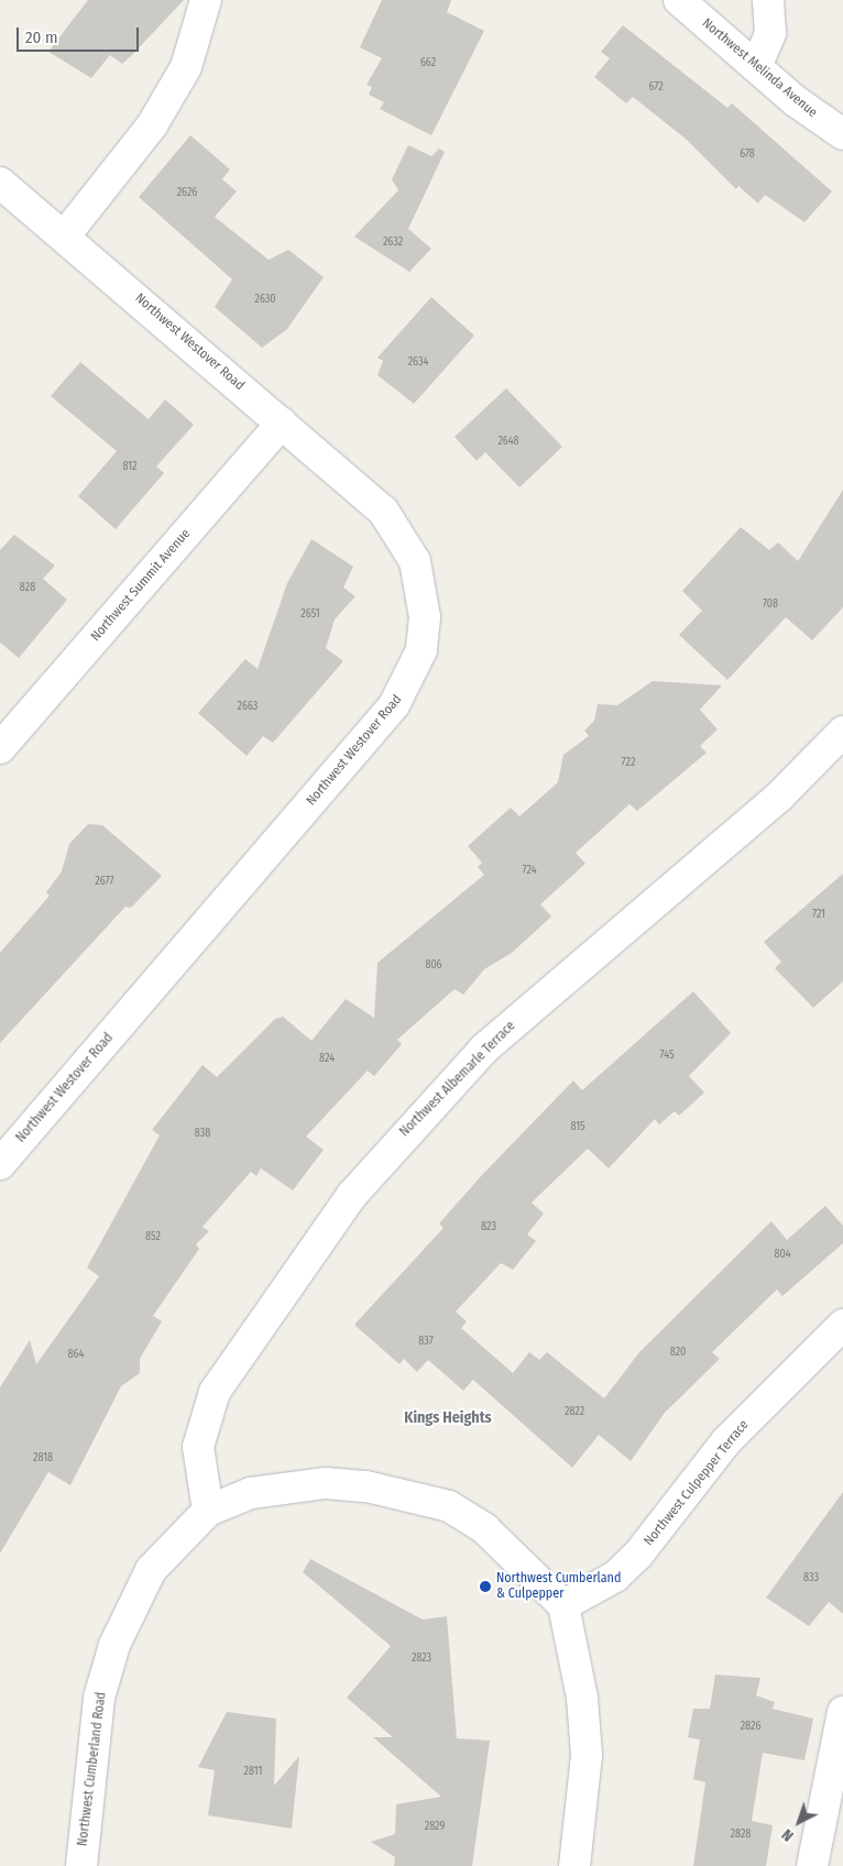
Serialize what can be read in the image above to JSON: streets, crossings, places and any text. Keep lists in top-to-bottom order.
{
  "streets": {
    "street": [
      "Northwest Melinda Avenue",
      "Northwest Westover Road",
      "Northwest Summit Avenue",
      "Northwest Albemarle Terrace",
      "Northwest Culpepper Terrace",
      "Northwest Cumberland Road"
    ]
  },
  "crossings": [
    ["Northwest Westover Road", "Northwest Summit Avenue"],
    ["Northwest Albemarle Terrace", "Northwest Cumberland Road"],
    ["Northwest Culpepper Terrace", "Northwest Cumberland Road"]
  ],
  "districts": ["Kings Heights"],
  "places": ["Northwest Cumberland & Culpepper"],
  "house_numbers": [
    "662",
    "672",
    "678",
    "2626",
    "2632",
    "2630",
    "2634",
    "2648",
    "812",
    "828",
    "708",
    "2651",
    "2663",
    "722",
    "724",
    "2677",
    "721",
    "806",
    "745",
    "824",
    "815",
    "838",
    "823",
    "852",
    "804",
    "837",
    "820",
    "864",
    "2822",
    "2818",
    "833",
    "2823",
    "2826",
    "2811",
    "2829",
    "2828"
  ],
  "scale_bar": "20 m",
  "north": "bottom left"
}
